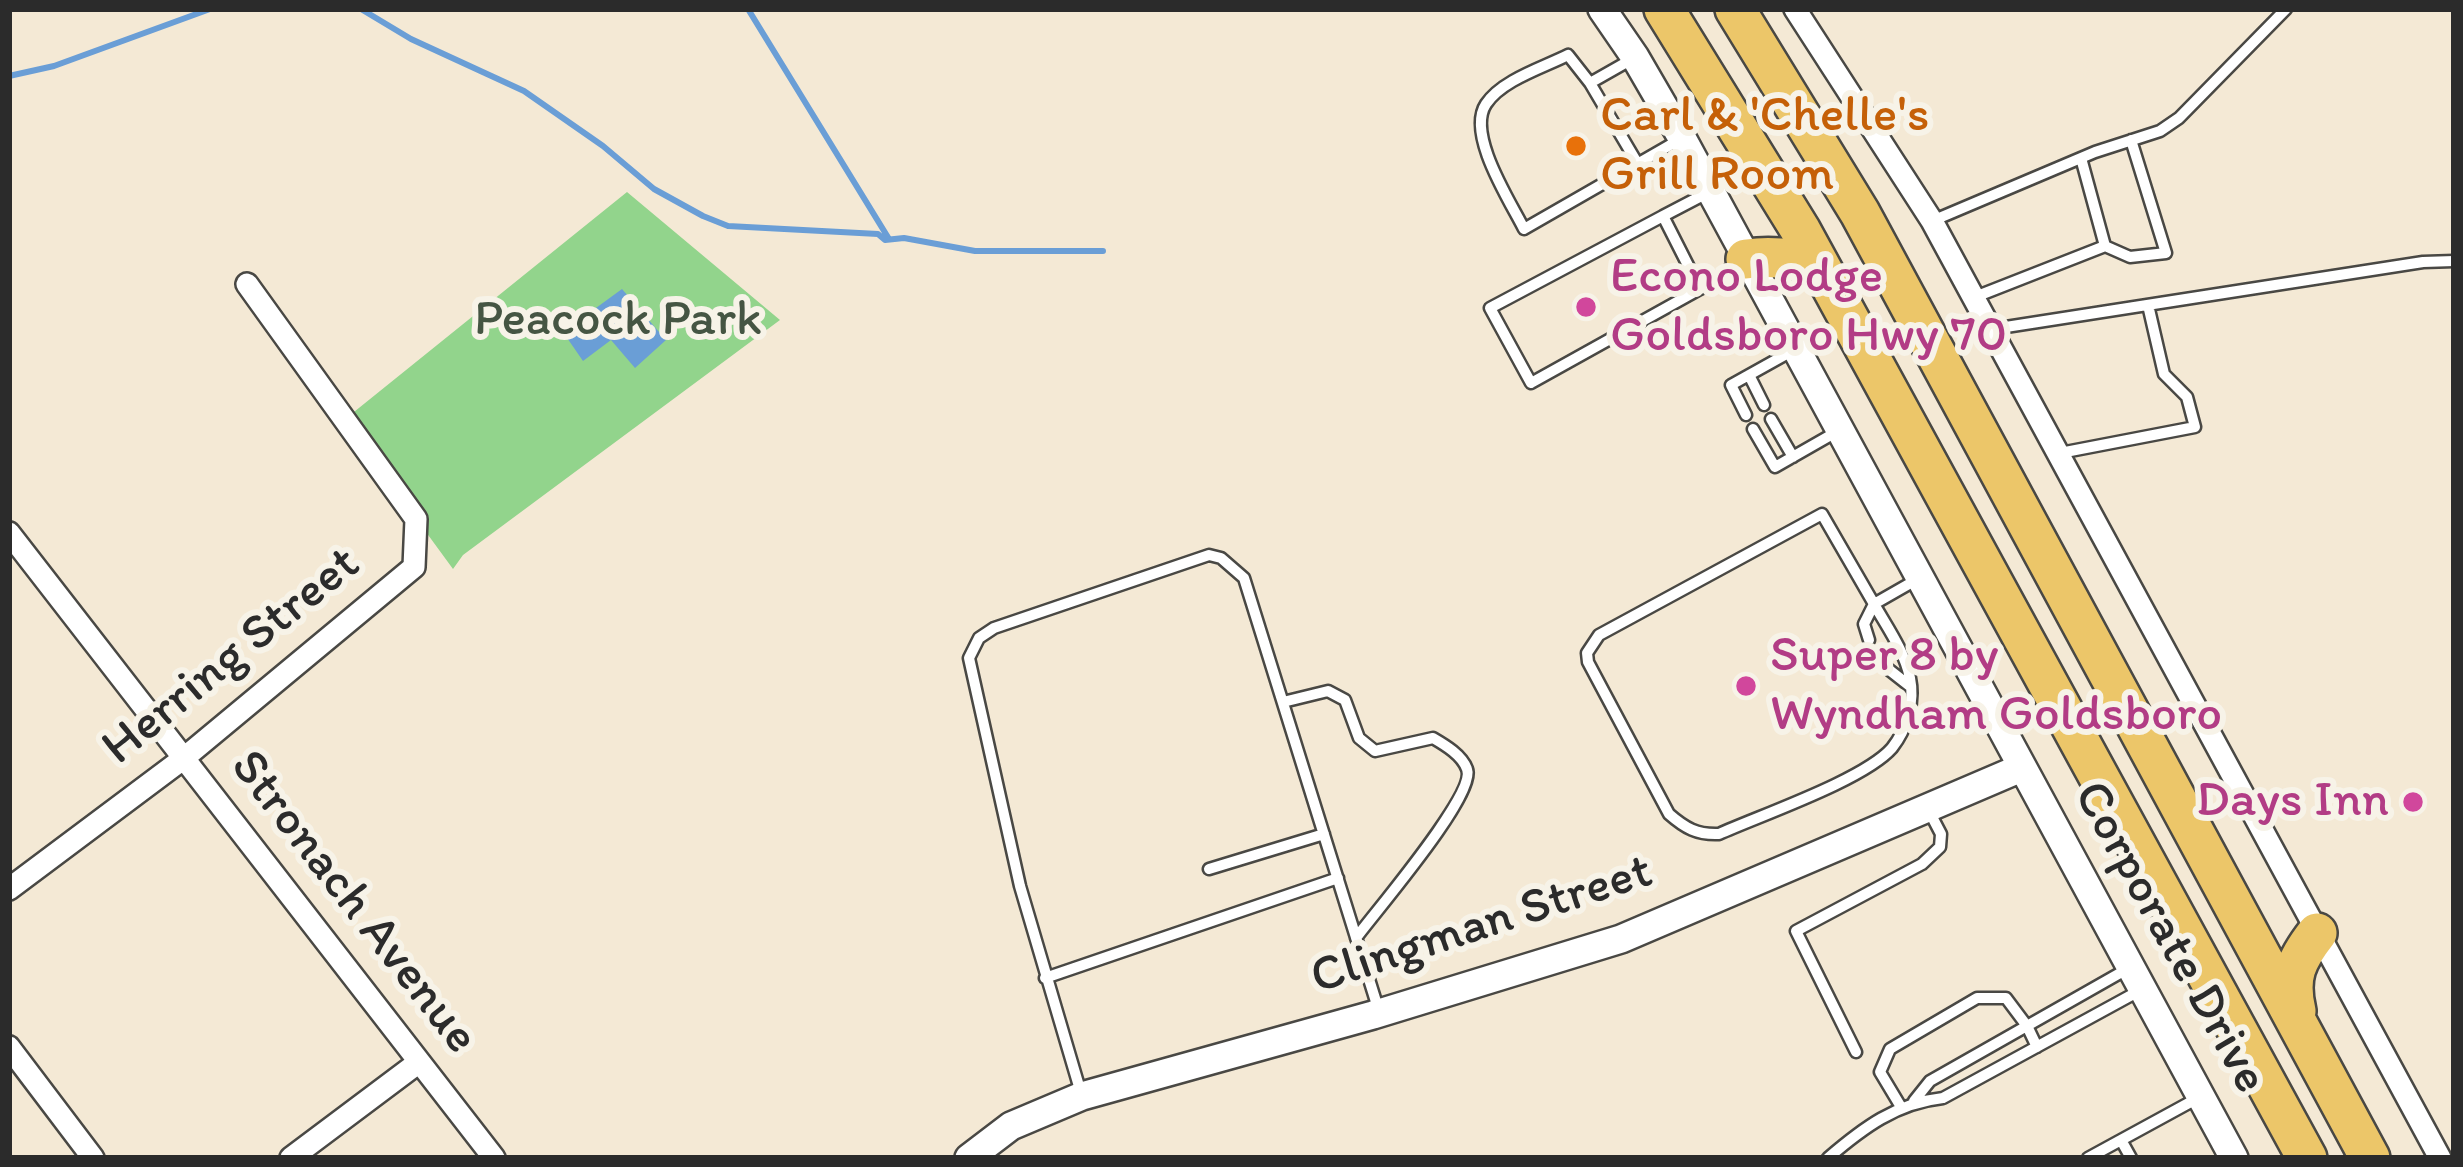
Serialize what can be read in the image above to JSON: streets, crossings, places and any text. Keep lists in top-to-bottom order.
{
  "streets": {
    "street": [
      "Herring Street",
      "Stronach Avenue",
      "Clingman Street",
      "Corporate Drive"
    ]
  },
  "crossings": [
    ["Herring Street", "Stronach Avenue"],
    ["Clingman Street", "Corporate Drive"]
  ],
  "parks": ["Peacock Park"],
  "places": [
    "Carl & 'Chelle's Grill Room",
    "Econo Lodge Goldsboro Hwy 70",
    "Super 8 by Wyndham Goldsboro",
    "Days Inn"
  ]
}
